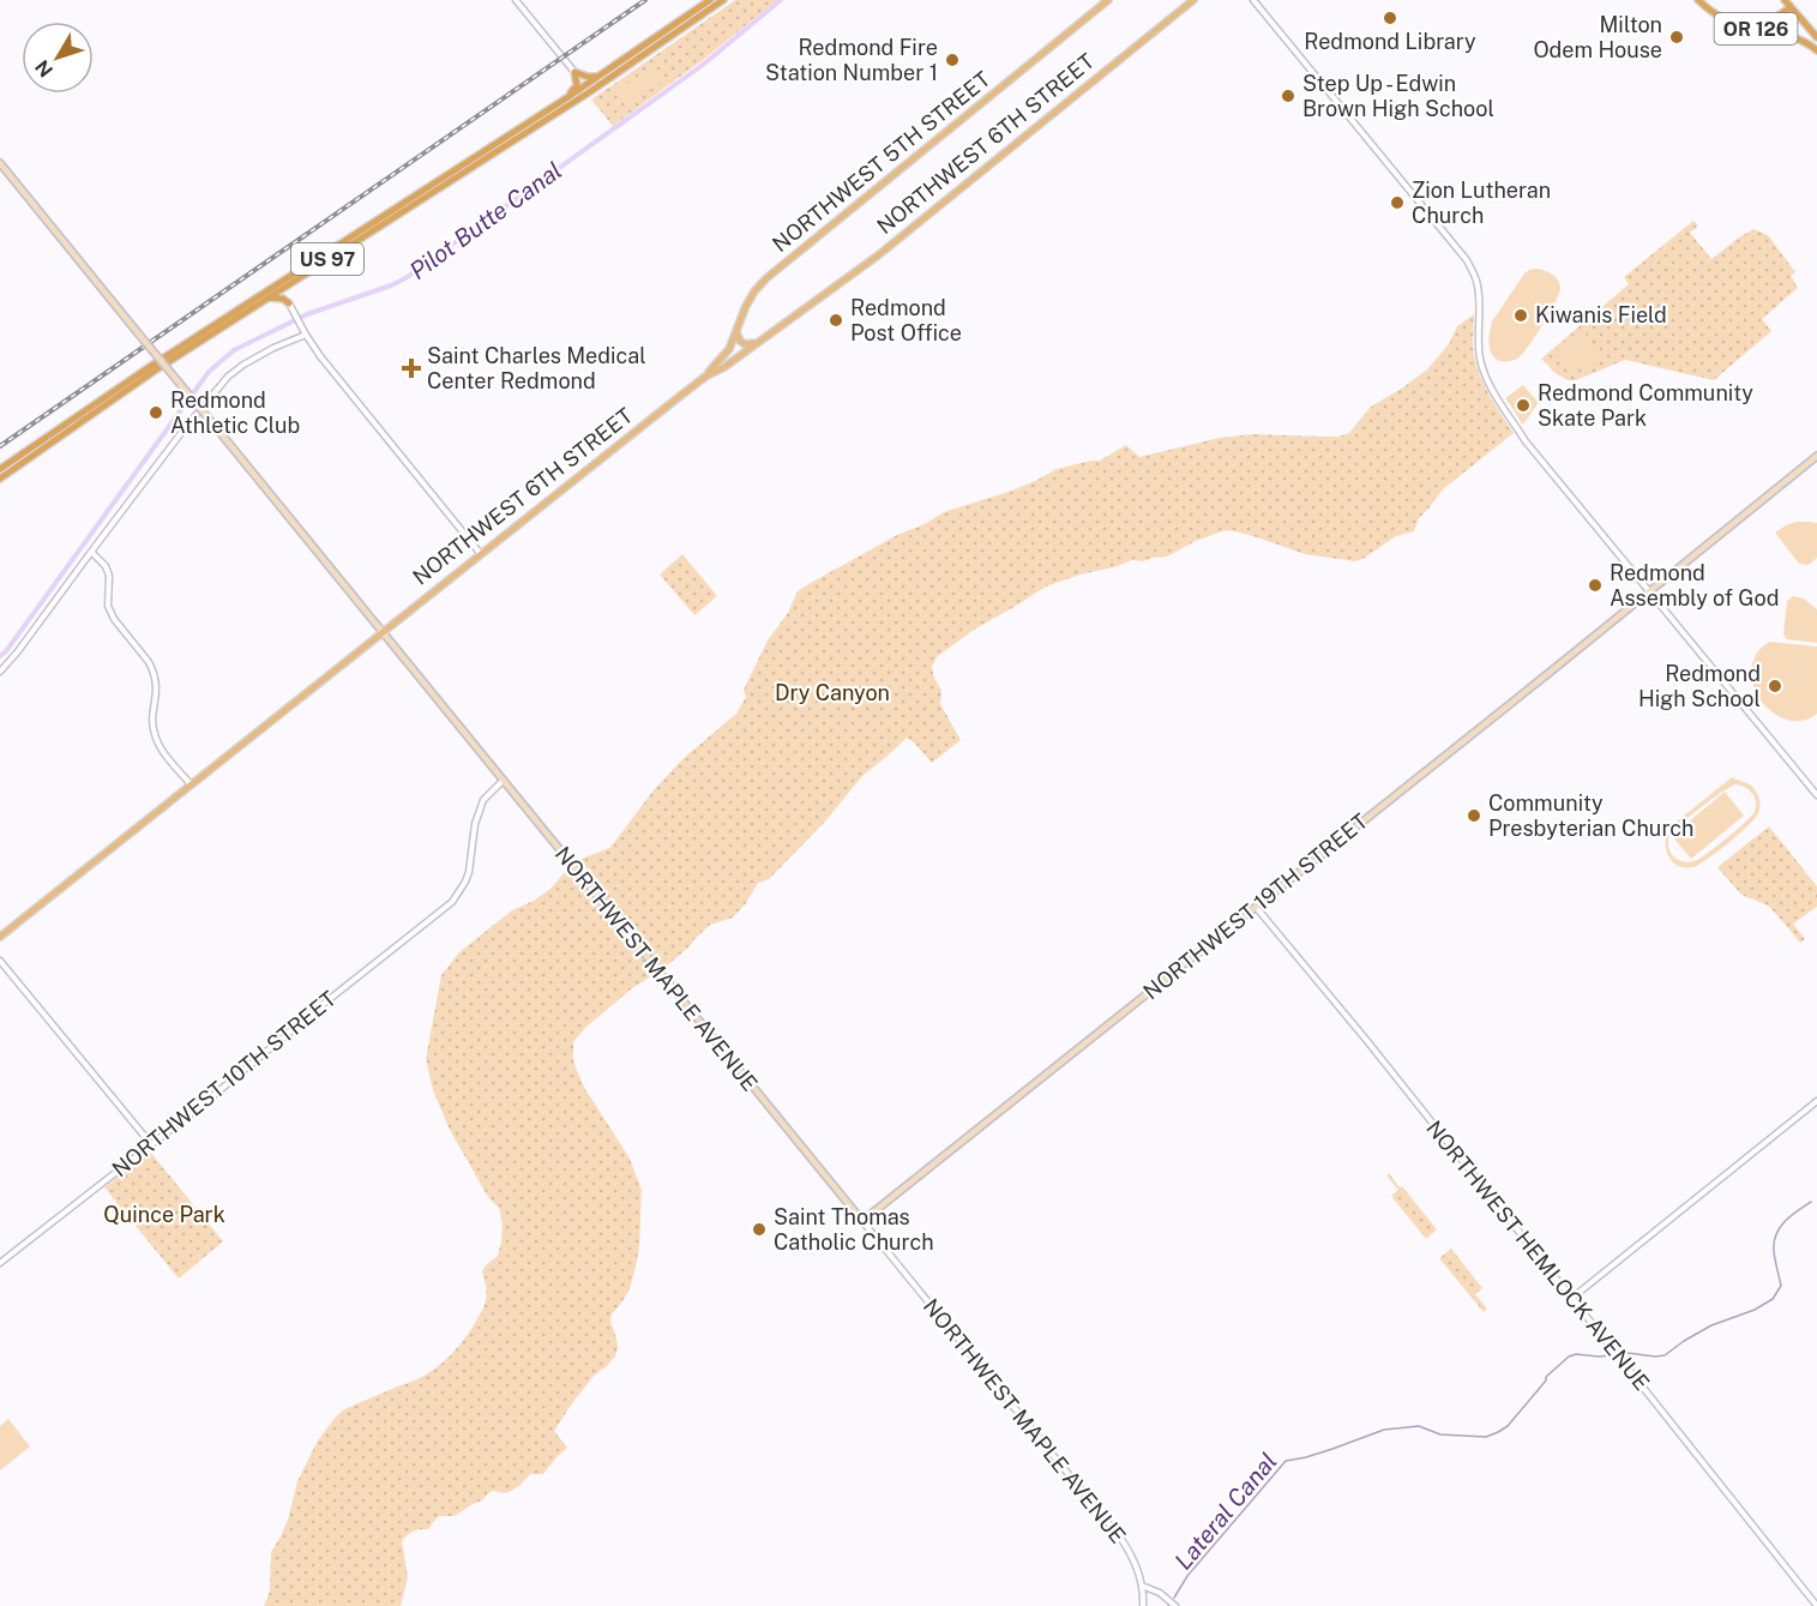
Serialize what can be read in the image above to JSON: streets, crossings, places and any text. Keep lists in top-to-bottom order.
{
  "streets": {
    "highway": ["OR 126", "US 97"],
    "main road": [
      "NORTHWEST 6TH STREET",
      "NORTHWEST 5TH STREET",
      "NORTHWEST 19TH STREET",
      "NORTHWEST MAPLE AVENUE"
    ],
    "street": ["NORTHWEST 10TH STREET", "NORTHWEST HEMLOCK AVENUE"]
  },
  "crossings": [
    ["NORTHWEST 6TH STREET", "NORTHWEST 5TH STREET"],
    ["NORTHWEST 6TH STREET", "NORTHWEST MAPLE AVENUE"],
    ["NORTHWEST 19TH STREET", "NORTHWEST MAPLE AVENUE"],
    ["NORTHWEST 19TH STREET", "NORTHWEST HEMLOCK AVENUE"],
    ["NORTHWEST MAPLE AVENUE", "NORTHWEST 10TH STREET"]
  ],
  "water": ["Pilot Butte Canal", "Lateral Canal"],
  "parks": ["Dry Canyon", "Quince Park"],
  "places": {
    "other": [
      "Redmond Library",
      "Milton Odem House",
      "Redmond Fire Station Number 1",
      "Step Up - Edwin Brown High School",
      "Zion Lutheran Church",
      "Kiwanis Field",
      "Redmond Post Office",
      "Redmond Community Skate Park",
      "Redmond Athletic Club",
      "Redmond Assembly of God",
      "Redmond High School",
      "Community Presbyterian Church",
      "Saint Thomas Catholic Church"
    ],
    "health": ["Saint Charles Medical Center Redmond"]
  },
  "north": "bottom left"
}
